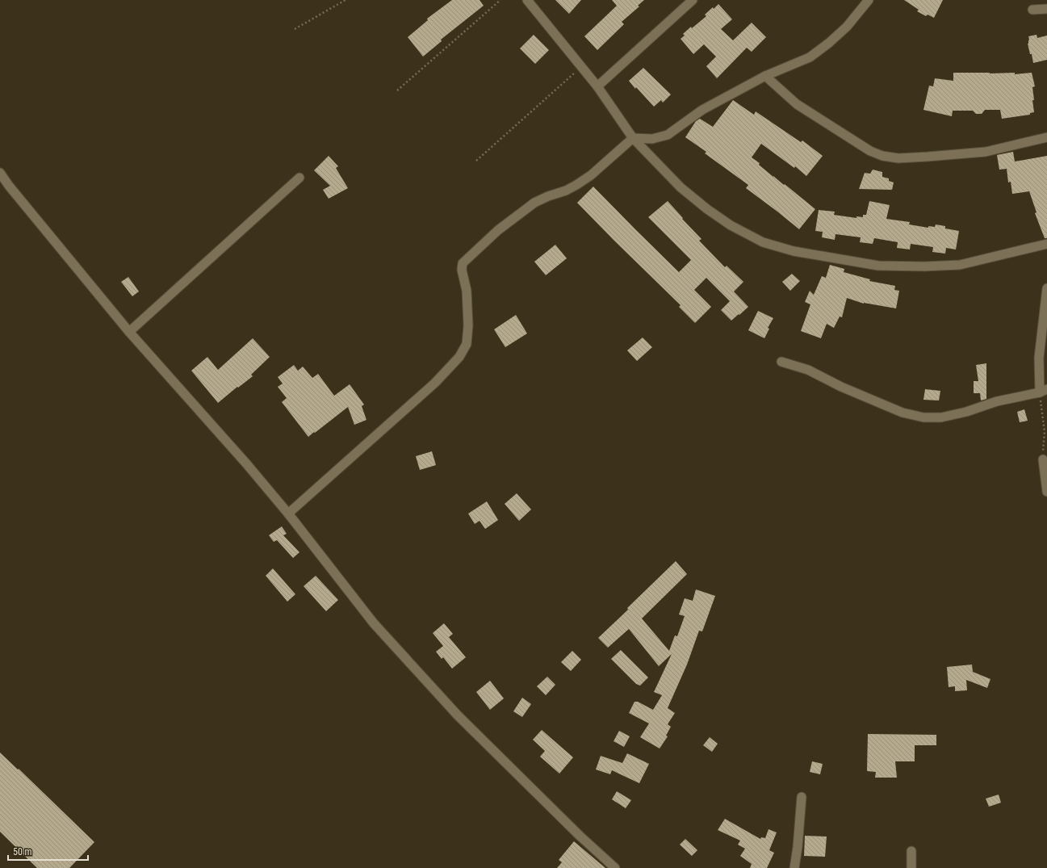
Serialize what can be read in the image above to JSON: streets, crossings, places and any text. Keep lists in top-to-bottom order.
{
  "scale_bar": "50 m"
}
